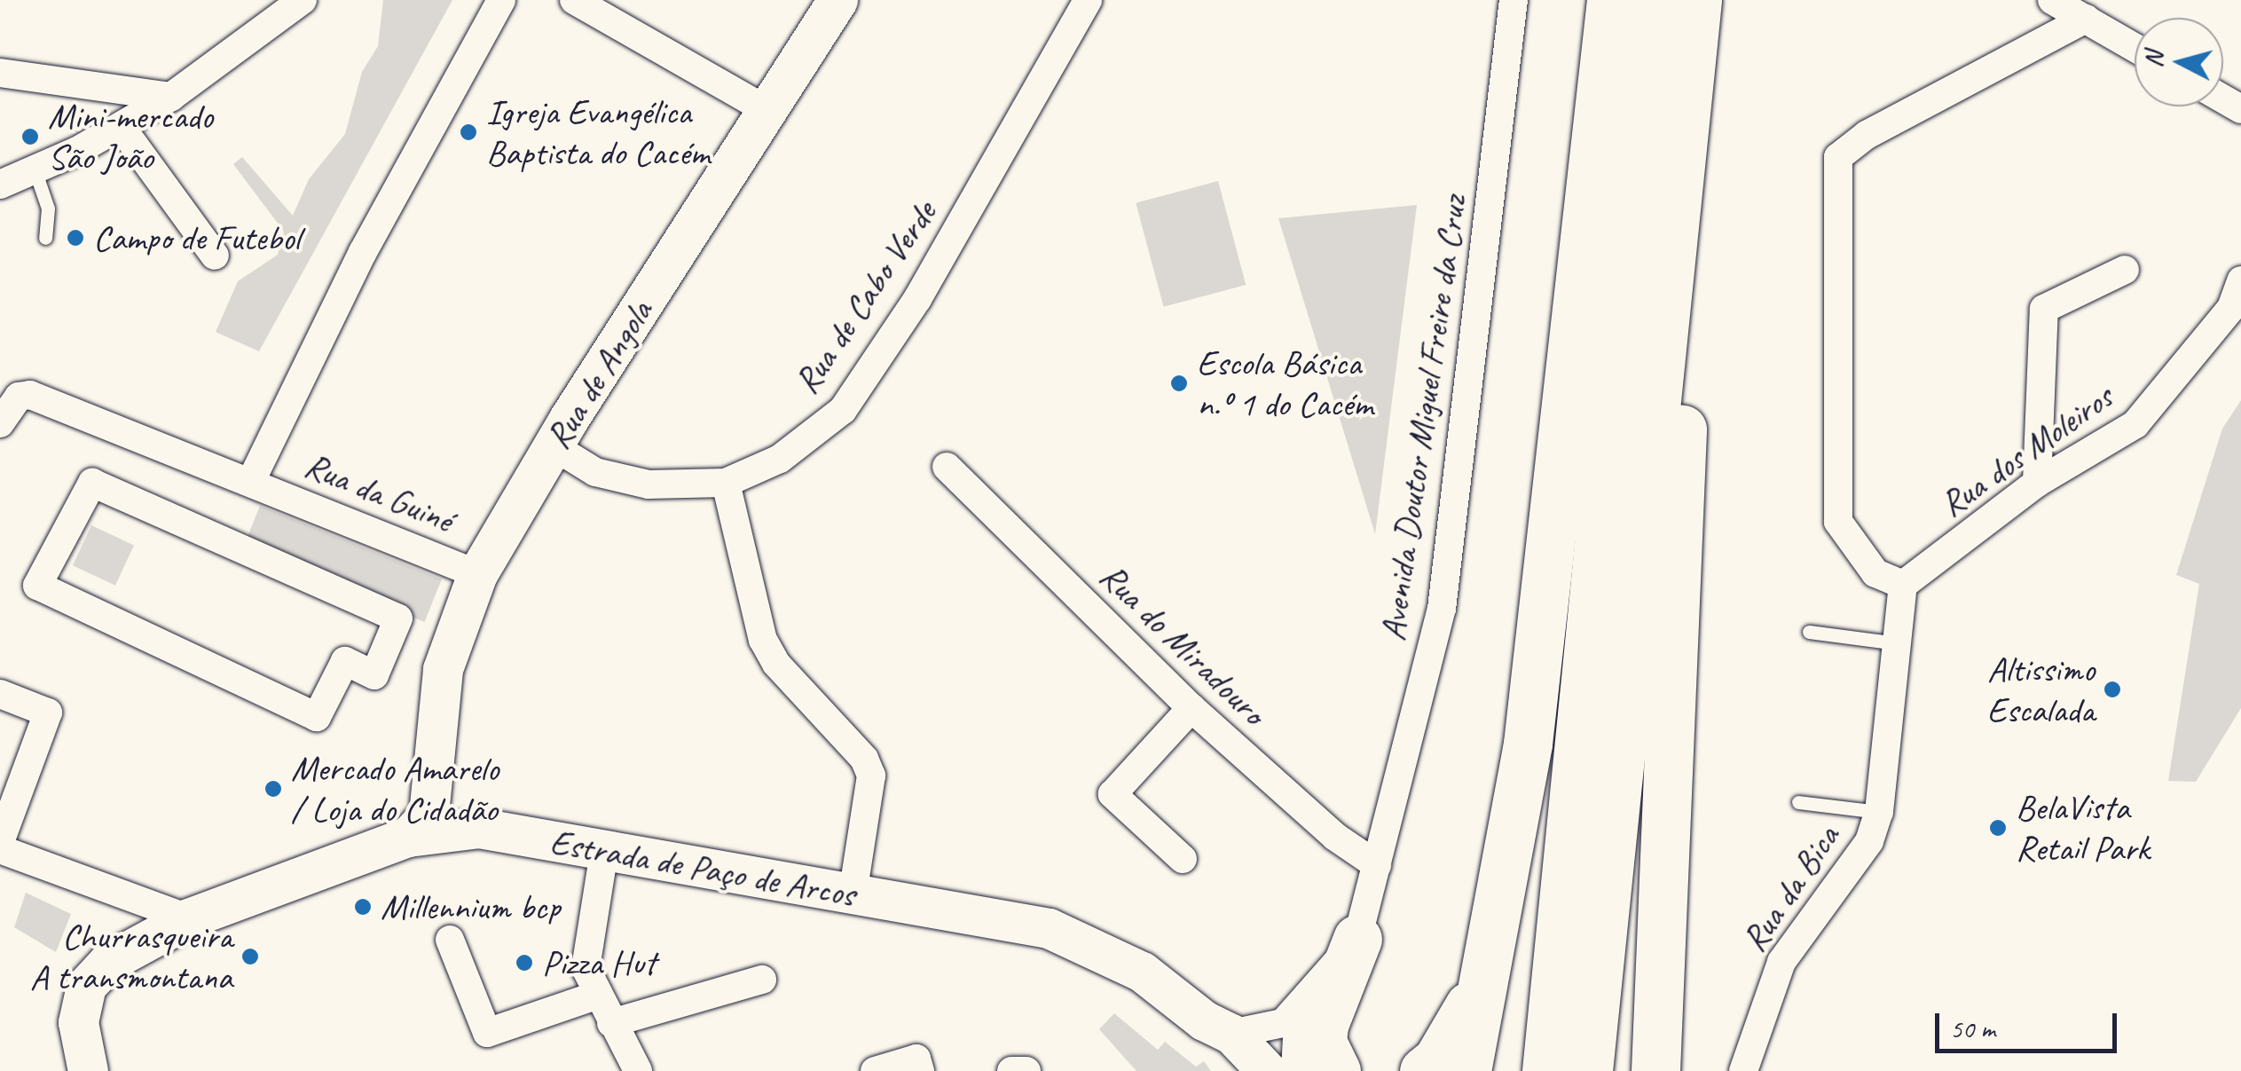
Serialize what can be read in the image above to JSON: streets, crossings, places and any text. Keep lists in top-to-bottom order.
{
  "streets": {
    "street": [
      "Rua de Cabo Verde",
      "Rua de Angola",
      "Avenida Doutor Miguel Freire da Cruz",
      "Rua dos Moleiros",
      "Rua da Guiné",
      "Rua do Miradouro",
      "Estrada de Paço de Arcos",
      "Rua da Bica"
    ]
  },
  "crossings": [
    ["Rua de Cabo Verde", "Rua de Angola"],
    ["Rua de Angola", "Rua da Guiné"],
    ["Rua de Angola", "Estrada de Paço de Arcos"],
    ["Avenida Doutor Miguel Freire da Cruz", "Rua do Miradouro"],
    ["Avenida Doutor Miguel Freire da Cruz", "Estrada de Paço de Arcos"],
    ["Rua dos Moleiros", "Rua da Bica"]
  ],
  "places": [
    "Igreja Evangélica Baptista do Cacém",
    "Mini-mercado São João",
    "Campo de Futebol",
    "Escola Básica n.º 1 do Cacém",
    "Altissimo Escalada",
    "Mercado Amarelo / Loja do Cidadão",
    "BelaVista Retail Park",
    "Millennium bcp",
    "Churrasqueira A transmontana",
    "Pizza Hut"
  ],
  "scale_bar": "50 m",
  "north": "left"
}
